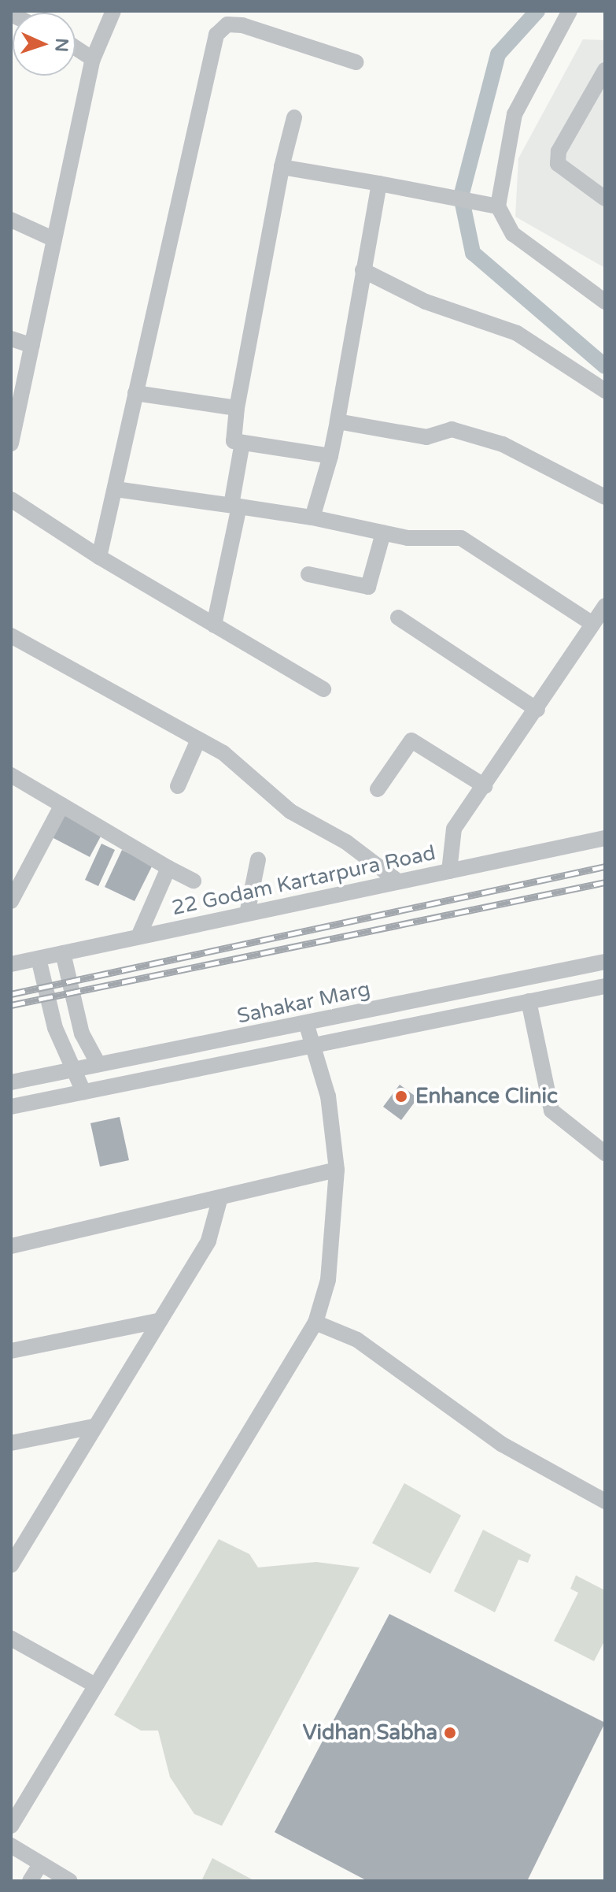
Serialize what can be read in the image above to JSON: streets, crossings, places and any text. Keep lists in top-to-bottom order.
{
  "streets": {
    "street": ["22 Godam Kartarpura Road", "Sahakar Marg"]
  },
  "places": ["Enhance Clinic", "Vidhan Sabha"],
  "north": "right"
}
